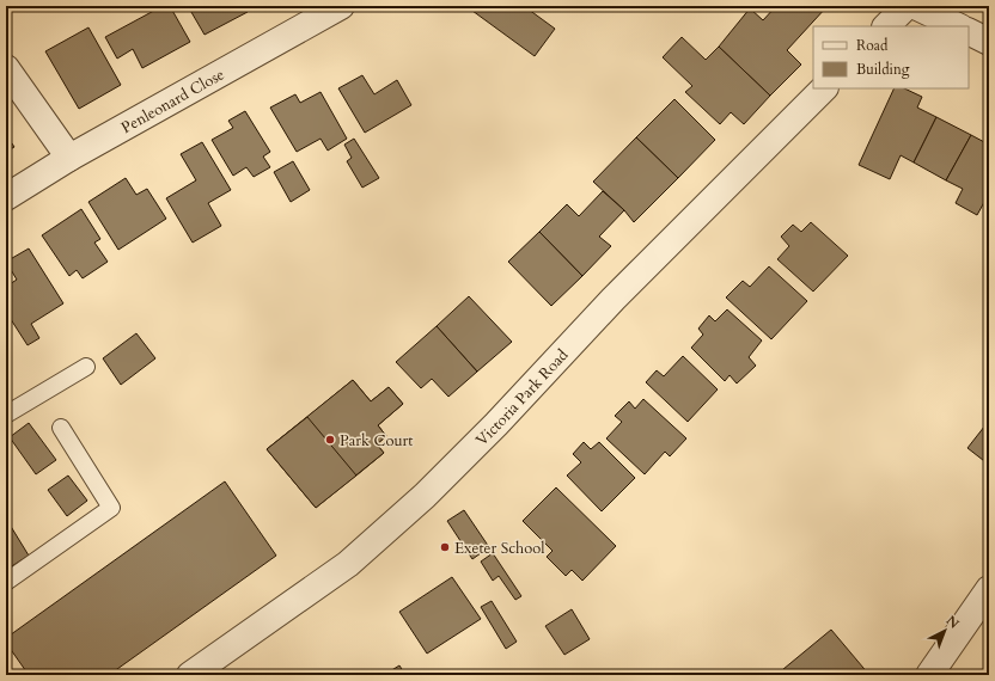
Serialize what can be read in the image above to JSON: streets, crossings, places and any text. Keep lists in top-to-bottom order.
{
  "streets": {
    "street": ["Penleonard Close", "Victoria Park Road"]
  },
  "places": ["Park Court", "Exeter School"],
  "legend": ["Road", "Building"],
  "north": "top right"
}
